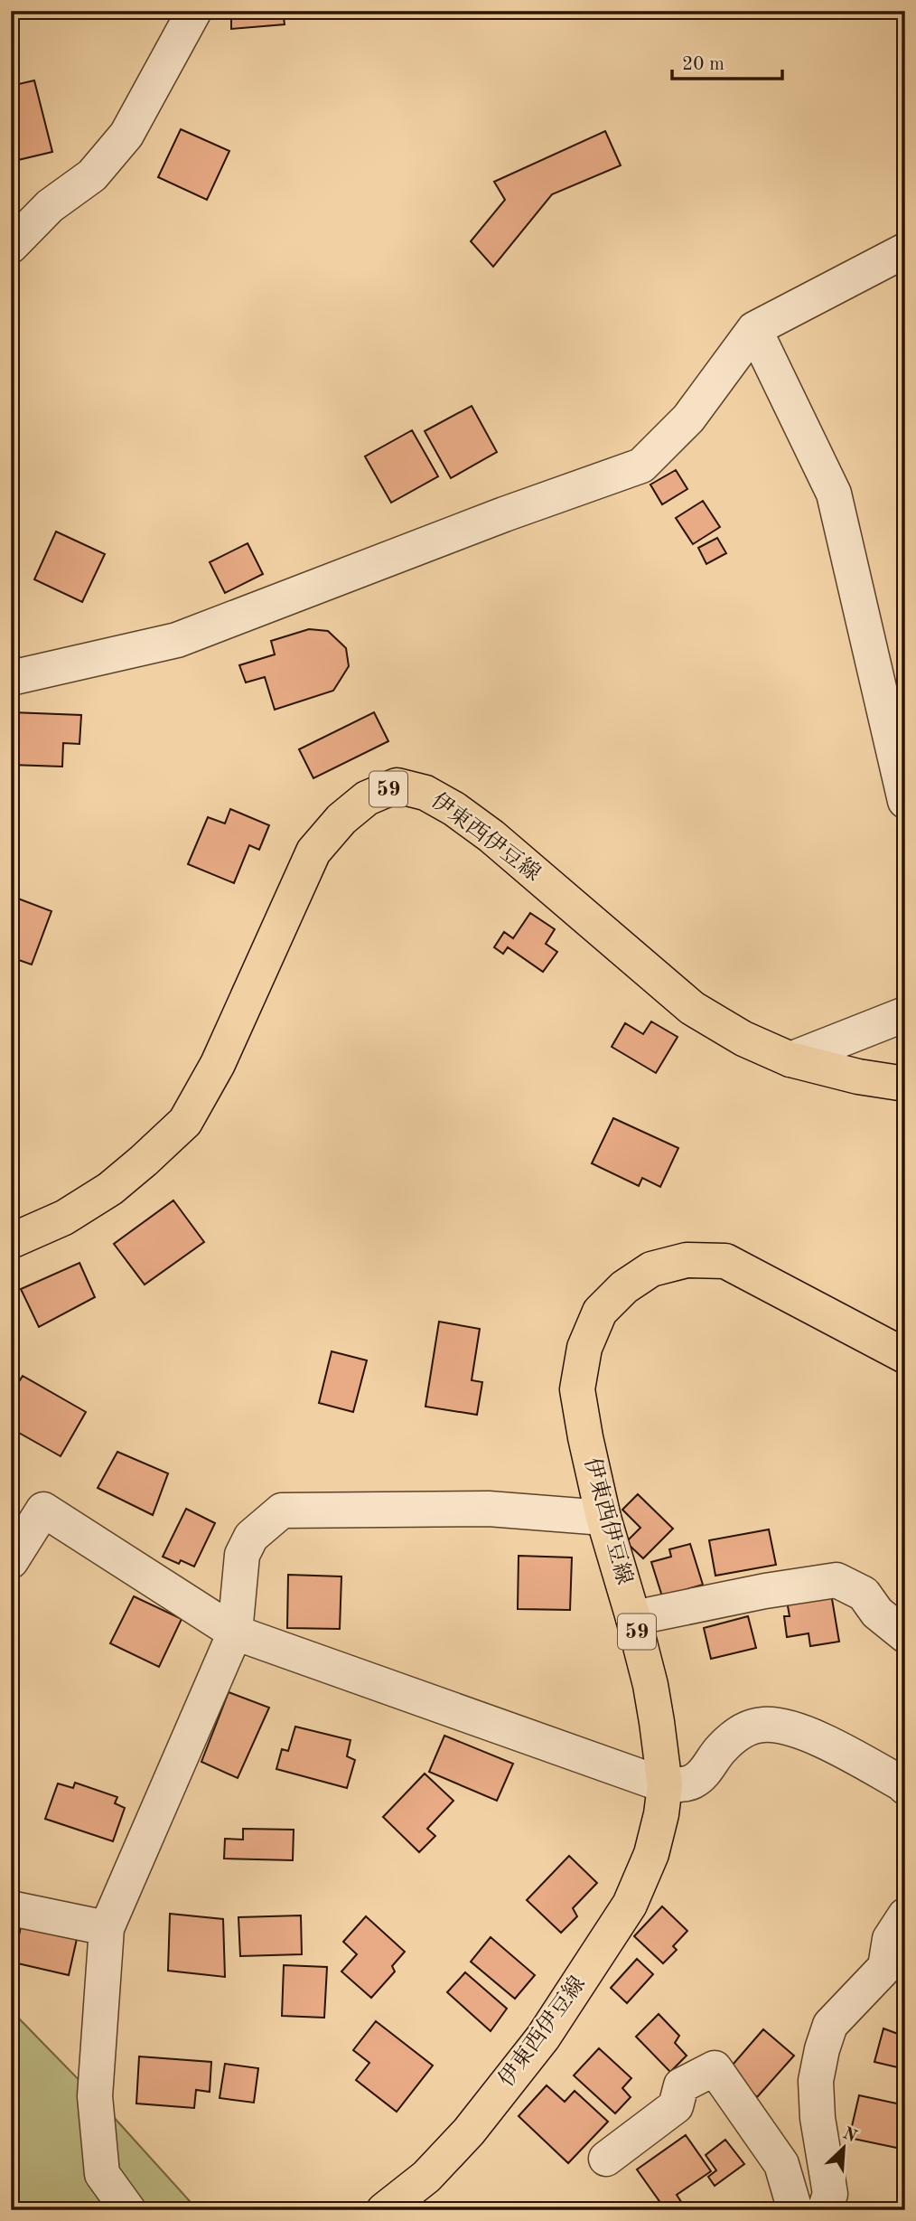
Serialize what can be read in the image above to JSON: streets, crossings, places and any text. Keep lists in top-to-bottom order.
{
  "streets": {
    "main road": ["59", "伊東西伊豆線"]
  },
  "scale_bar": "20 m",
  "north": "top right"
}
